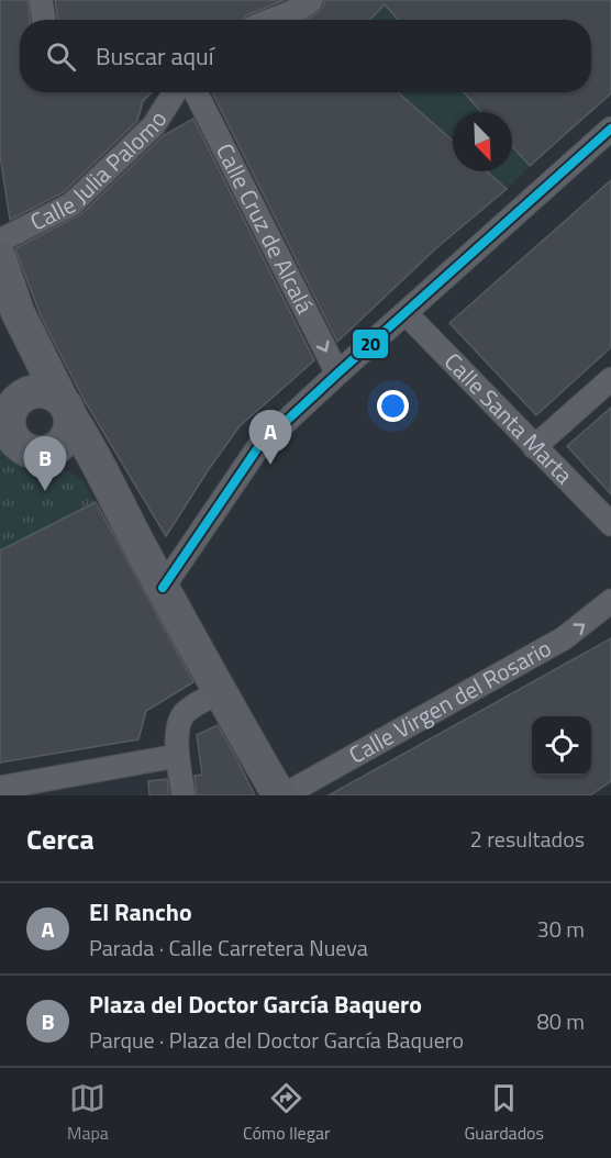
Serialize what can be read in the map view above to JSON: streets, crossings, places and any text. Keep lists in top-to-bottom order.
{
  "streets": {
    "street": [
      "Calle Julia Palomo",
      "Calle Cruz de Alcalá",
      "Calle Santa Marta",
      "Calle Virgen del Rosario"
    ]
  },
  "one_way": ["Calle Cruz de Alcalá", "Calle Virgen del Rosario"],
  "lines": ["transit line 20"],
  "north": "bottom right",
  "page": {
    "search": "Buscar aquí",
    "pins": ["A", "B"],
    "heading": ["Cerca", "2 resultados"],
    "list": [
      {
        "mark": "A",
        "name": "El Rancho",
        "note": "Parada · Calle Carretera Nueva",
        "value": "30 m"
      },
      {
        "mark": "B",
        "name": "Plaza del Doctor García Baquero",
        "note": "Parque · Plaza del Doctor García Baquero",
        "value": "80 m"
      }
    ],
    "nav": ["Mapa", "Cómo llegar", "Guardados"]
  }
}
